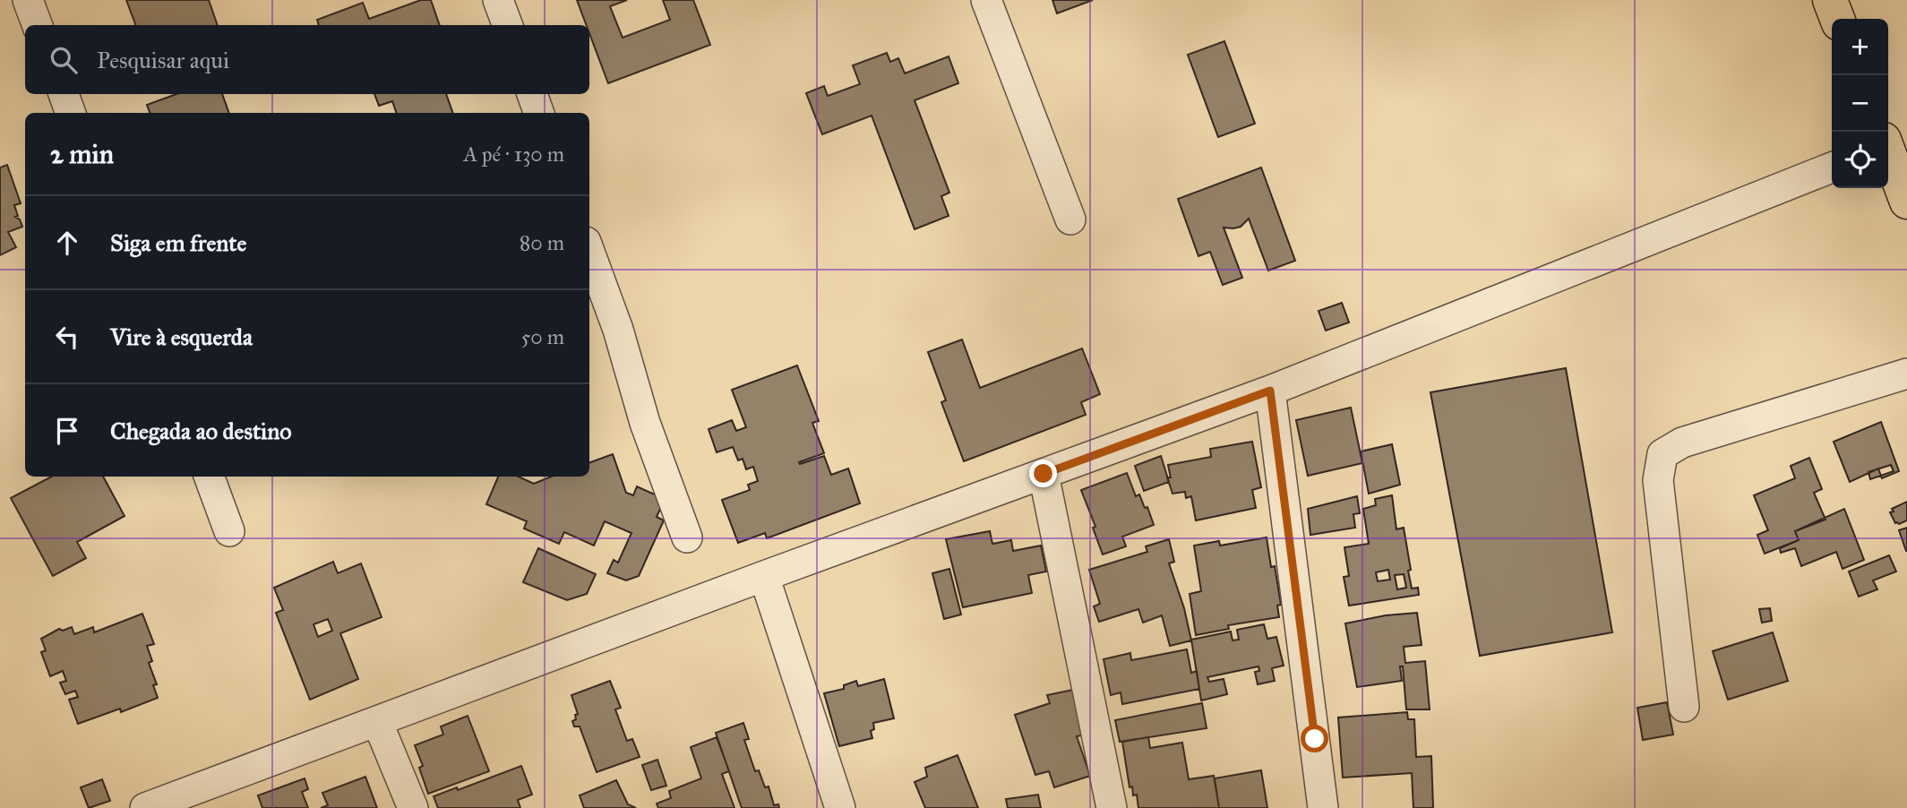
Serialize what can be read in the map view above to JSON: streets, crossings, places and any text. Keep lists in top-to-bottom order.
{
  "page": {
    "map_buttons": ["+", "−"],
    "search": "Pesquisar aqui",
    "heading": ["2 min", "A pé · 130 m"],
    "list": [
      ["Siga em frente", "80 m"],
      ["Vire à esquerda", "50 m"],
      "Chegada ao destino"
    ]
  }
}
